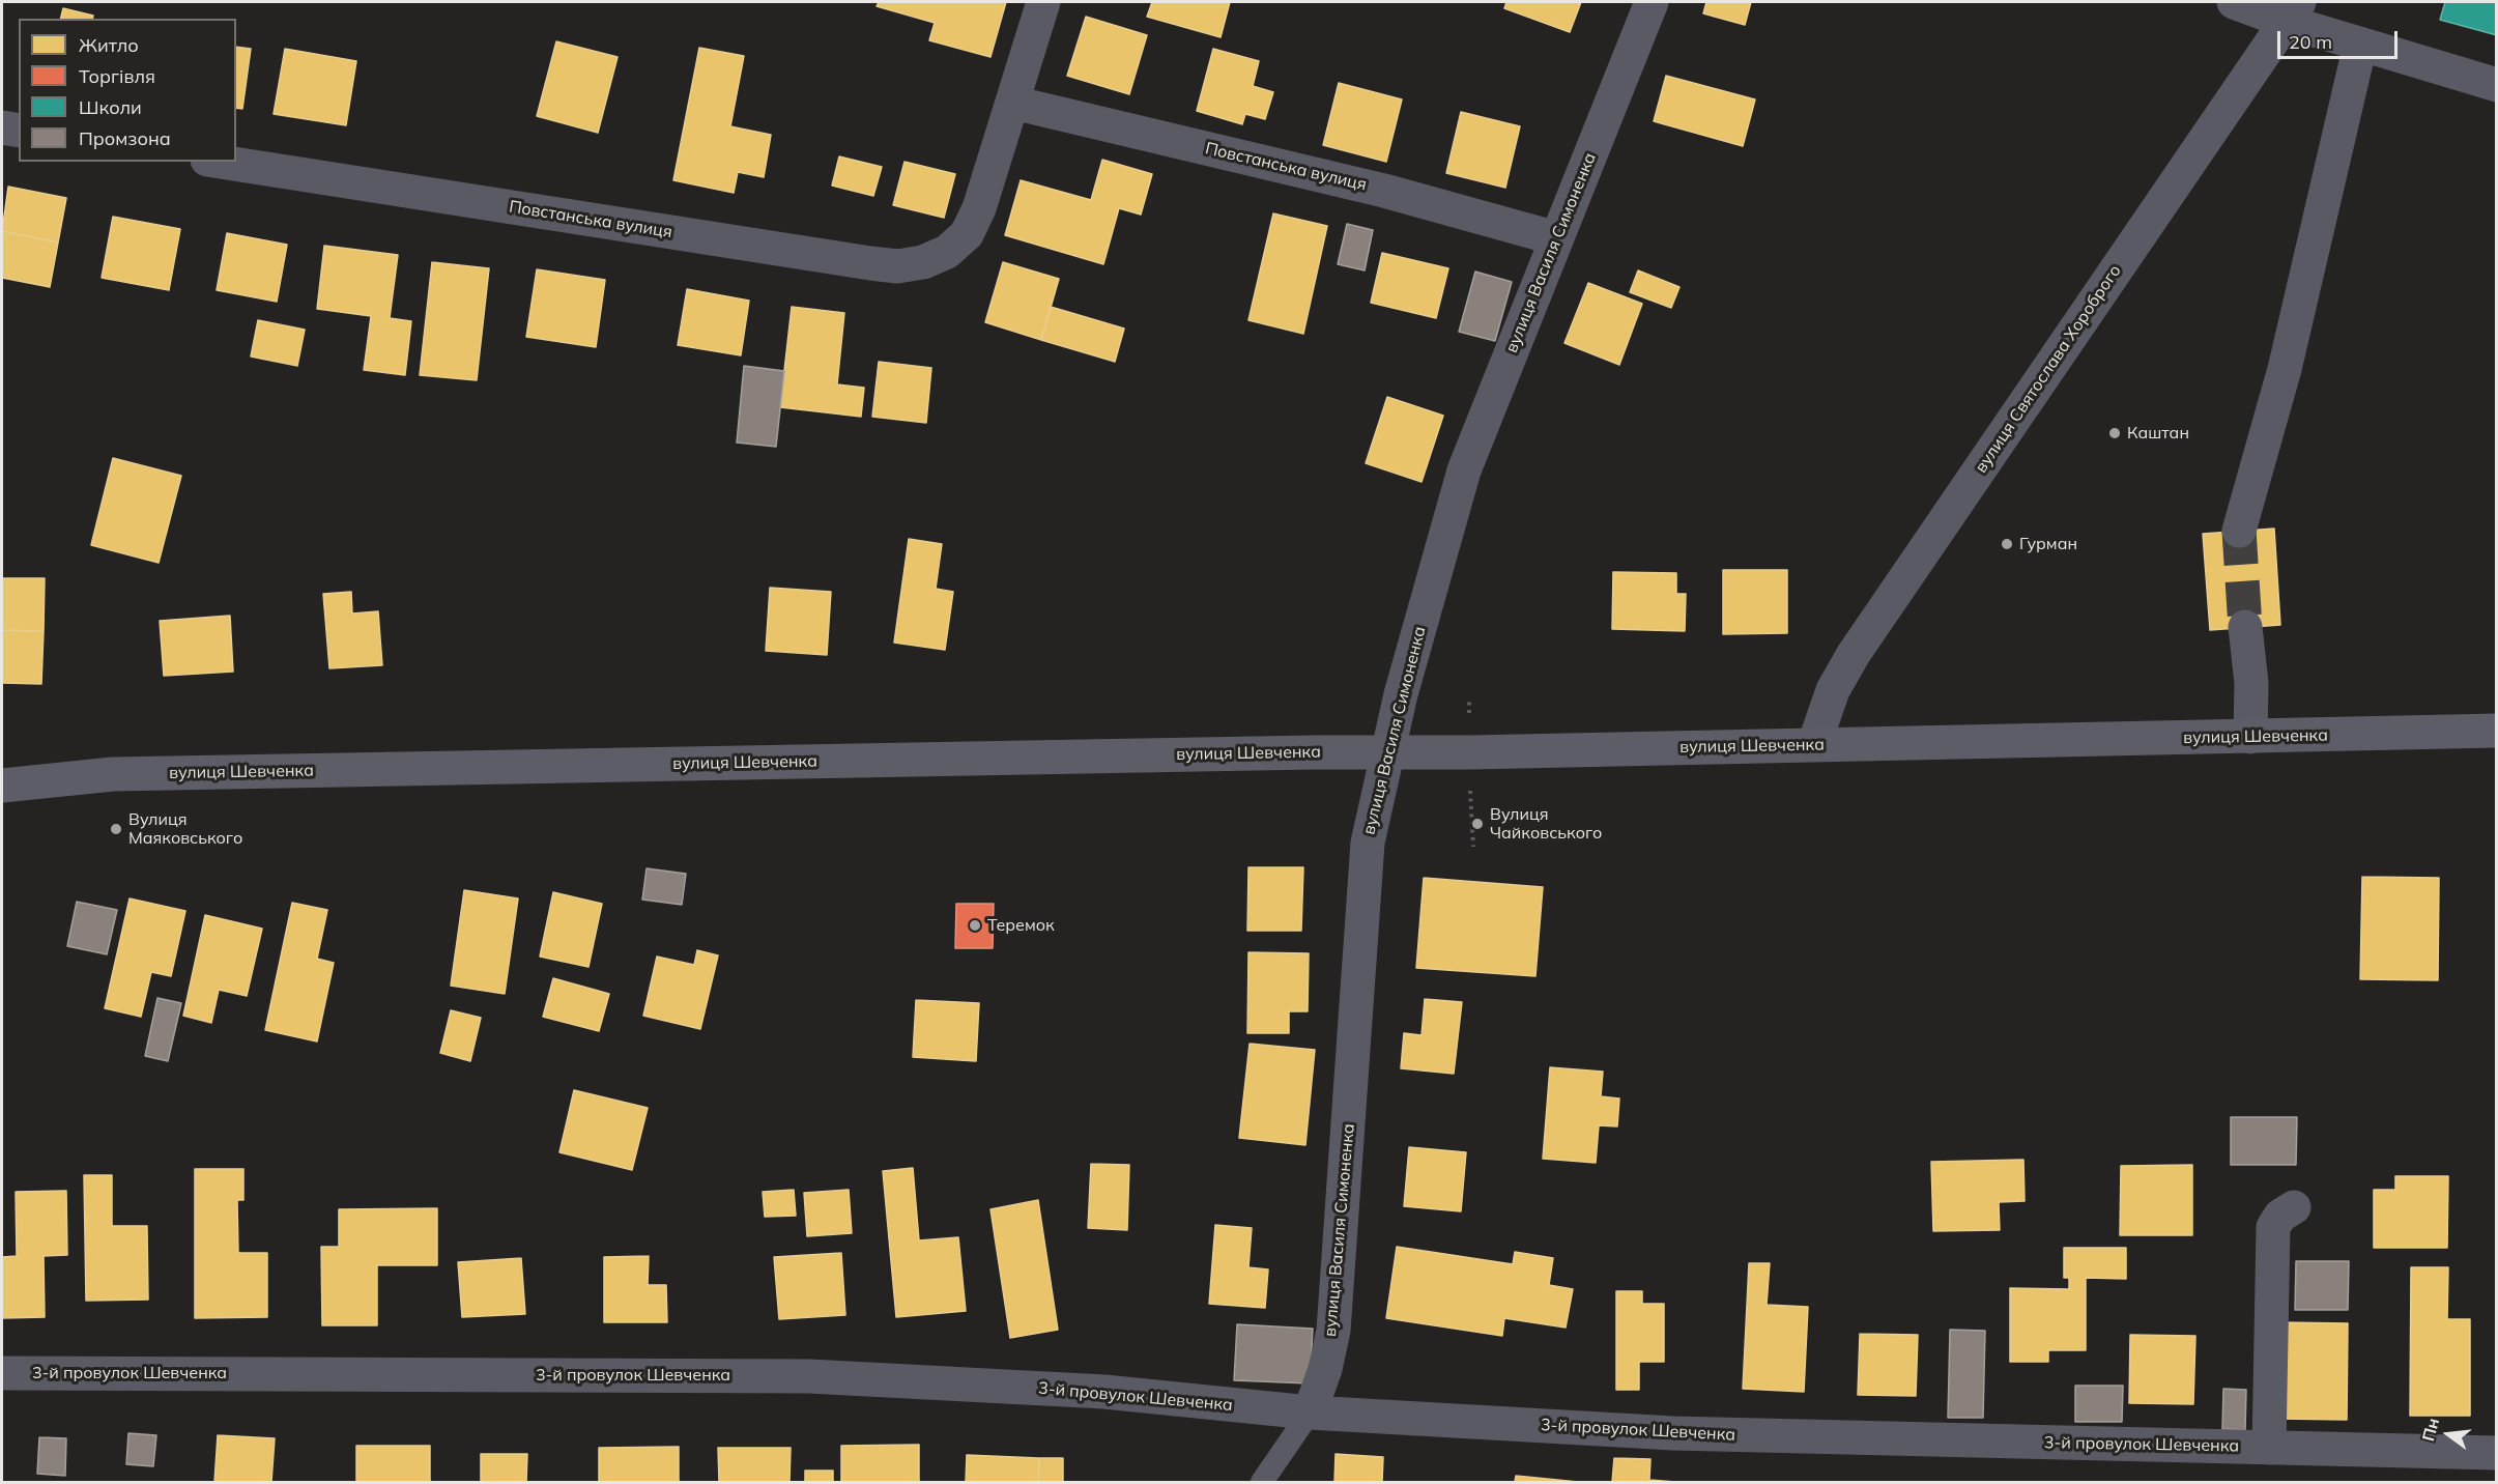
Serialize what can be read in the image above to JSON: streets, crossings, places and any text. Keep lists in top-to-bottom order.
{
  "streets": {
    "main road": ["вулиця Шевченка"],
    "street": [
      "Повстанська вулиця",
      "вулиця Василя Симоненка",
      "вулиця Святослава Хороброго",
      "3-й провулок Шевченка"
    ]
  },
  "crossings": [
    ["Повстанська вулиця", "вулиця Василя Симоненка"],
    ["вулиця Василя Симоненка", "вулиця Шевченка"],
    ["вулиця Василя Симоненка", "3-й провулок Шевченка"],
    ["вулиця Святослава Хороброго", "вулиця Шевченка"]
  ],
  "places": [
    "Каштан",
    "Гурман",
    "Вулиця Чайковського",
    "Вулиця Маяковського",
    "Теремок"
  ],
  "legend": [
    "Житло",
    "Торгівля",
    "Школи",
    "Промзона"
  ],
  "scale_bar": "20 m",
  "north": "left"
}
